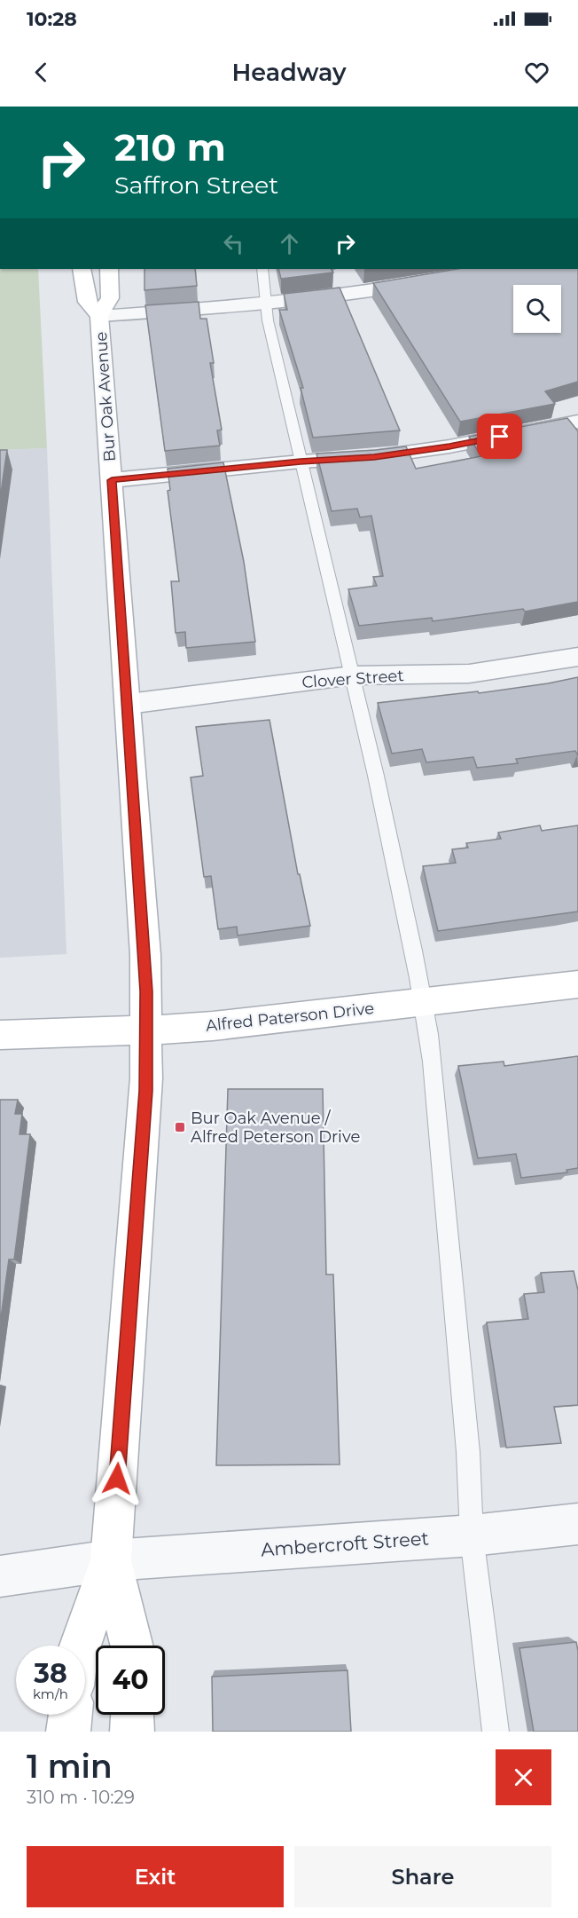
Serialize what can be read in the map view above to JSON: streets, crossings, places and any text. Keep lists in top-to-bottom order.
{
  "streets": {
    "street": [
      "Bur Oak Avenue",
      "Clover Street",
      "Alfred Paterson Drive",
      "Ambercroft Street"
    ]
  },
  "crossings": [
    ["Bur Oak Avenue", "Clover Street"],
    ["Bur Oak Avenue", "Alfred Paterson Drive"],
    ["Bur Oak Avenue", "Ambercroft Street"]
  ],
  "places": {
    "transit": ["Bur Oak Avenue / Alfred Peterson Drive"]
  },
  "page": {
    "status": "10:28",
    "header": "Headway",
    "turn": ["210 m", "Saffron Street"],
    "speed": "38 km/h",
    "limit": "40",
    "heading": ["1 min", "310 m · 10:29"],
    "buttons": ["Exit", "Share"]
  }
}
